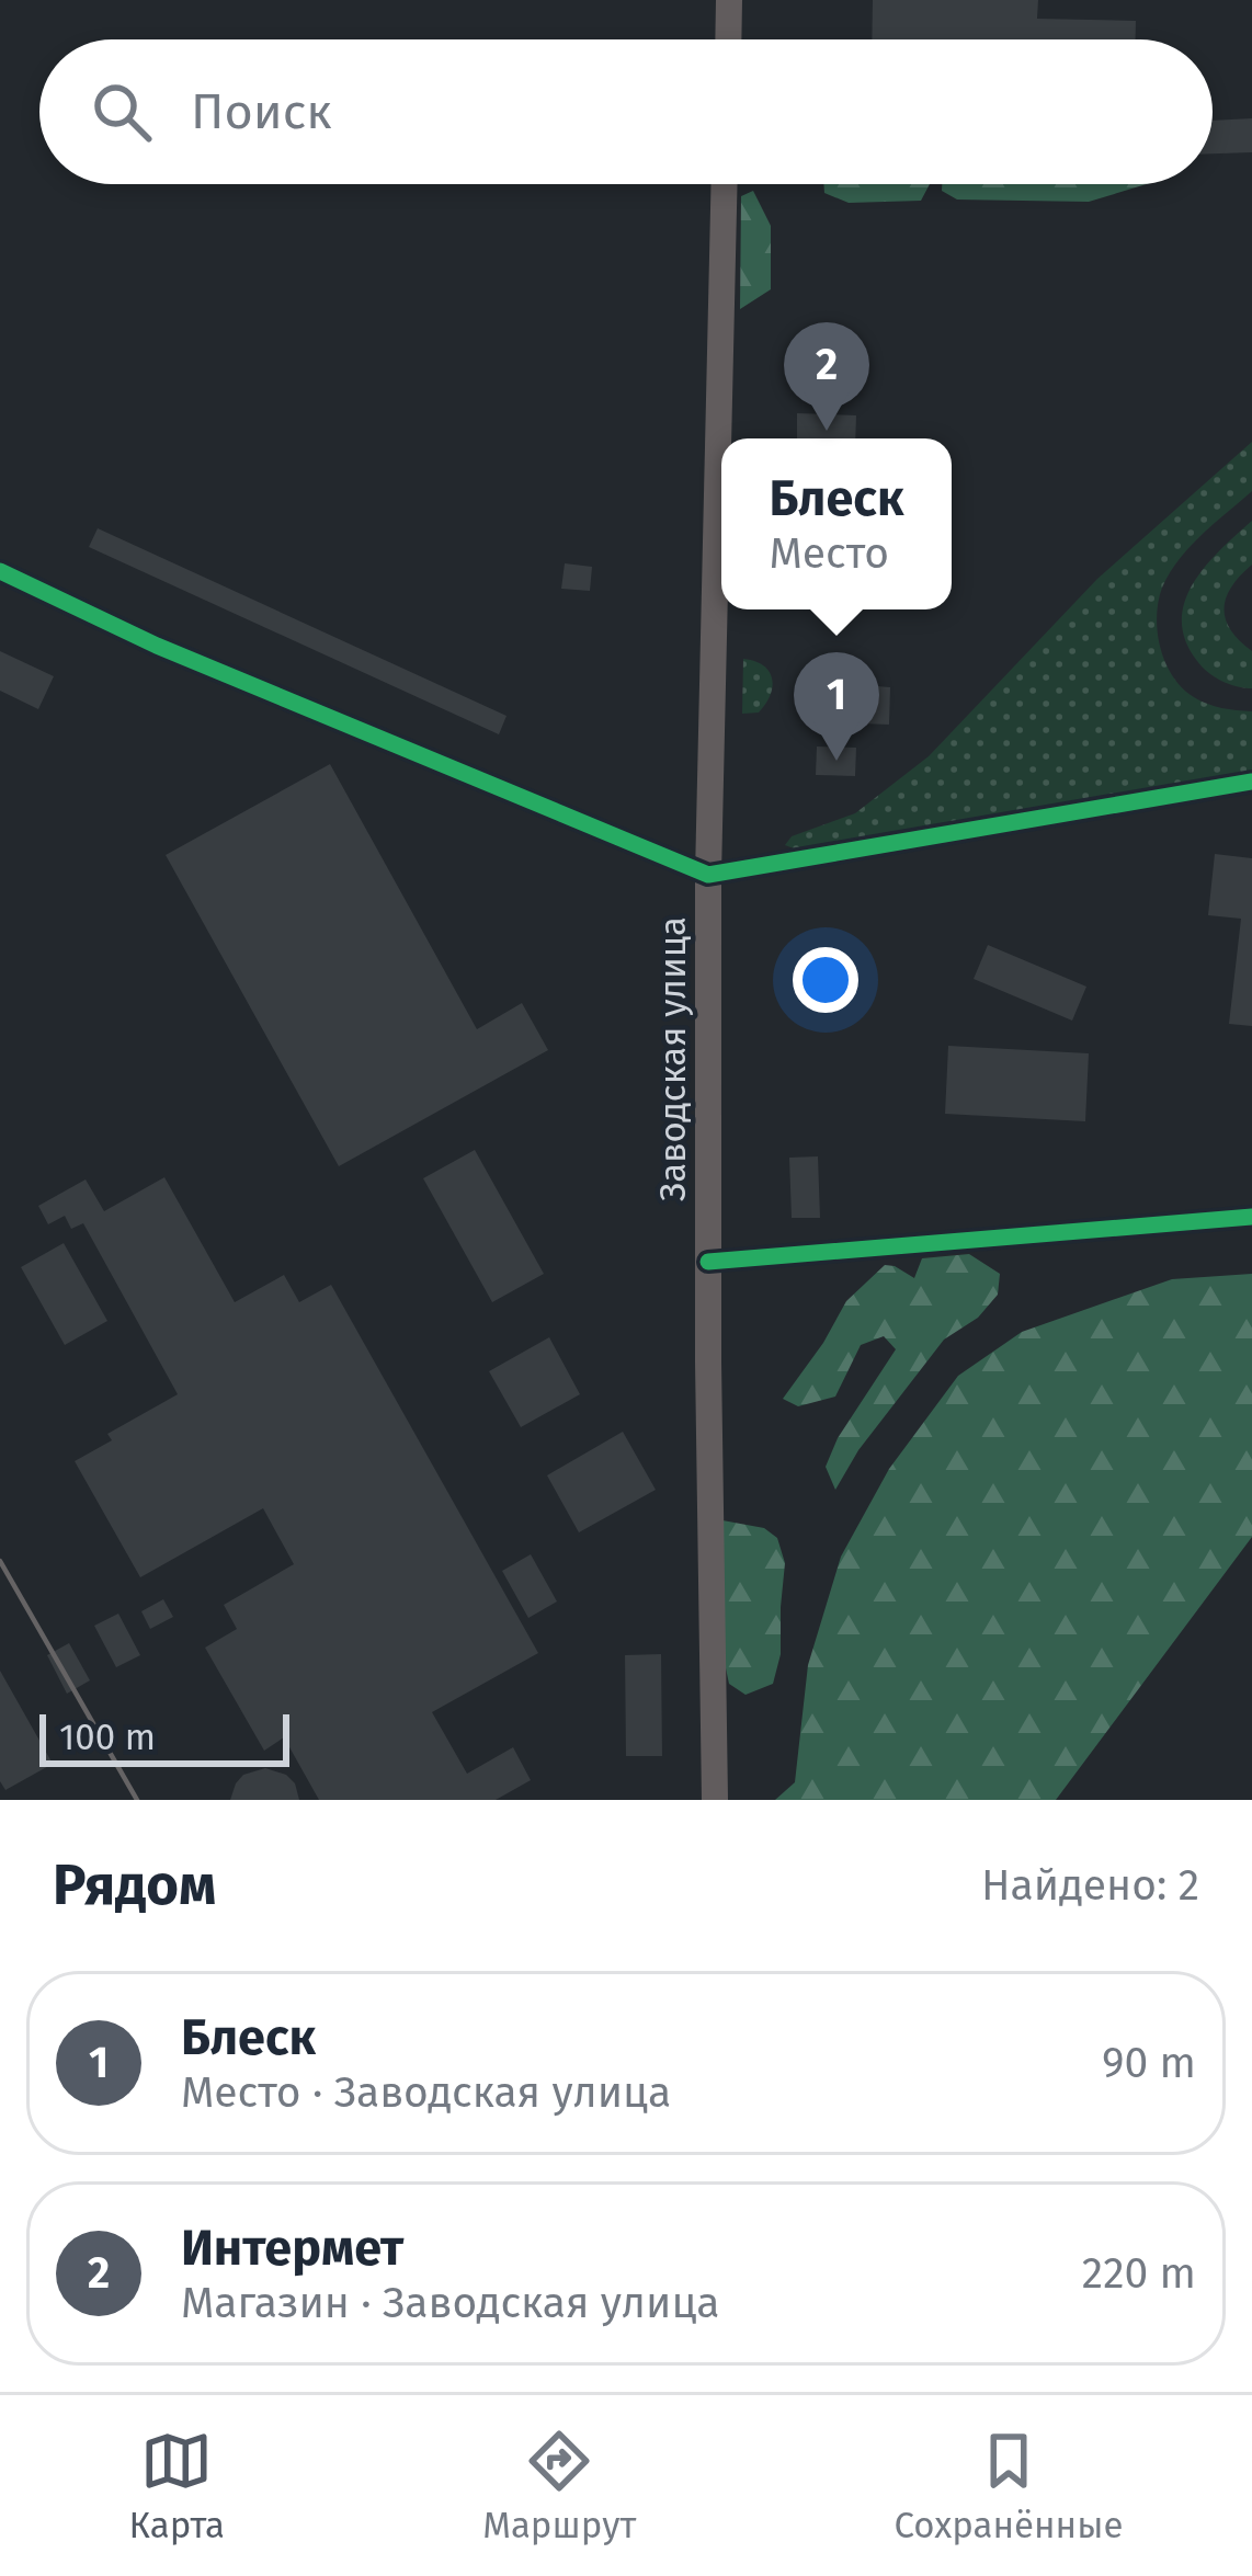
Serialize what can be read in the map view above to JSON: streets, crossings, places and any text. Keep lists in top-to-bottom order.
{
  "streets": {
    "main road": ["Заводская улица"]
  },
  "scale_bar": "100 m",
  "page": {
    "search": "Поиск",
    "pins": ["2", "1"],
    "popup": ["Блеск", "Место"],
    "scale": "100 m",
    "heading": ["Рядом", "Найдено: 2"],
    "list": [
      {
        "mark": "1",
        "name": "Блеск",
        "note": "Место · Заводская улица",
        "value": "90 m"
      },
      {
        "mark": "2",
        "name": "Интермет",
        "note": "Магазин · Заводская улица",
        "value": "220 m"
      }
    ],
    "nav": ["Карта", "Маршрут", "Сохранённые"]
  }
}
